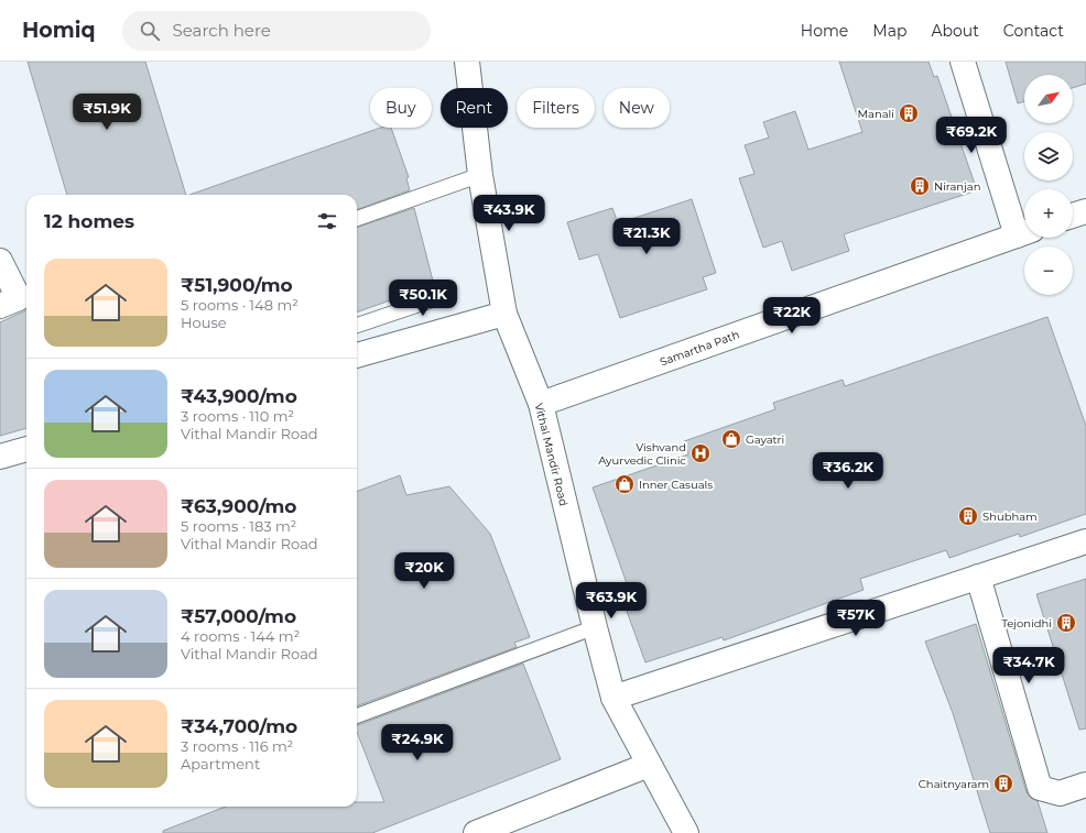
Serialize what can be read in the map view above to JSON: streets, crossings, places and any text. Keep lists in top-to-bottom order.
{
  "streets": {
    "street": ["Samartha Path", "Vithal Mandir Road"]
  },
  "crossings": [
    ["Samartha Path", "Vithal Mandir Road"]
  ],
  "places": {
    "building": [
      "Manali",
      "Niranjan",
      "Shubham",
      "Tejonidhi",
      "Chaitnyaram"
    ],
    "shop": ["Gayatri", "Inner Casuals"],
    "hospital": ["Vishvand Ayurvedic Clinic"]
  },
  "north": "top right",
  "page": {
    "header": "Homiq",
    "search": "Search here",
    "nav": [
      "Home",
      "Map",
      "About",
      "Contact"
    ],
    "map_buttons": ["+", "−"],
    "chip": [
      "Buy",
      "Rent",
      "Filters",
      "New"
    ],
    "price": [
      "₹51.9K",
      "₹69.2K",
      "₹43.9K",
      "₹21.3K",
      "₹50.1K",
      "₹22K",
      "₹36.2K",
      "₹20K",
      "₹63.9K",
      "₹57K",
      "₹34.7K",
      "₹24.9K"
    ],
    "heading": "12 homes",
    "list": [
      {
        "name": "₹51,900/mo",
        "note": "5 rooms · 148 m² · House"
      },
      {
        "name": "₹43,900/mo",
        "note": "3 rooms · 110 m² · Vithal Mandir Road"
      },
      {
        "name": "₹63,900/mo",
        "note": "5 rooms · 183 m² · Vithal Mandir Road"
      },
      {
        "name": "₹57,000/mo",
        "note": "4 rooms · 144 m² · Vithal Mandir Road"
      },
      {
        "name": "₹34,700/mo",
        "note": "3 rooms · 116 m² · Apartment"
      }
    ]
  }
}
